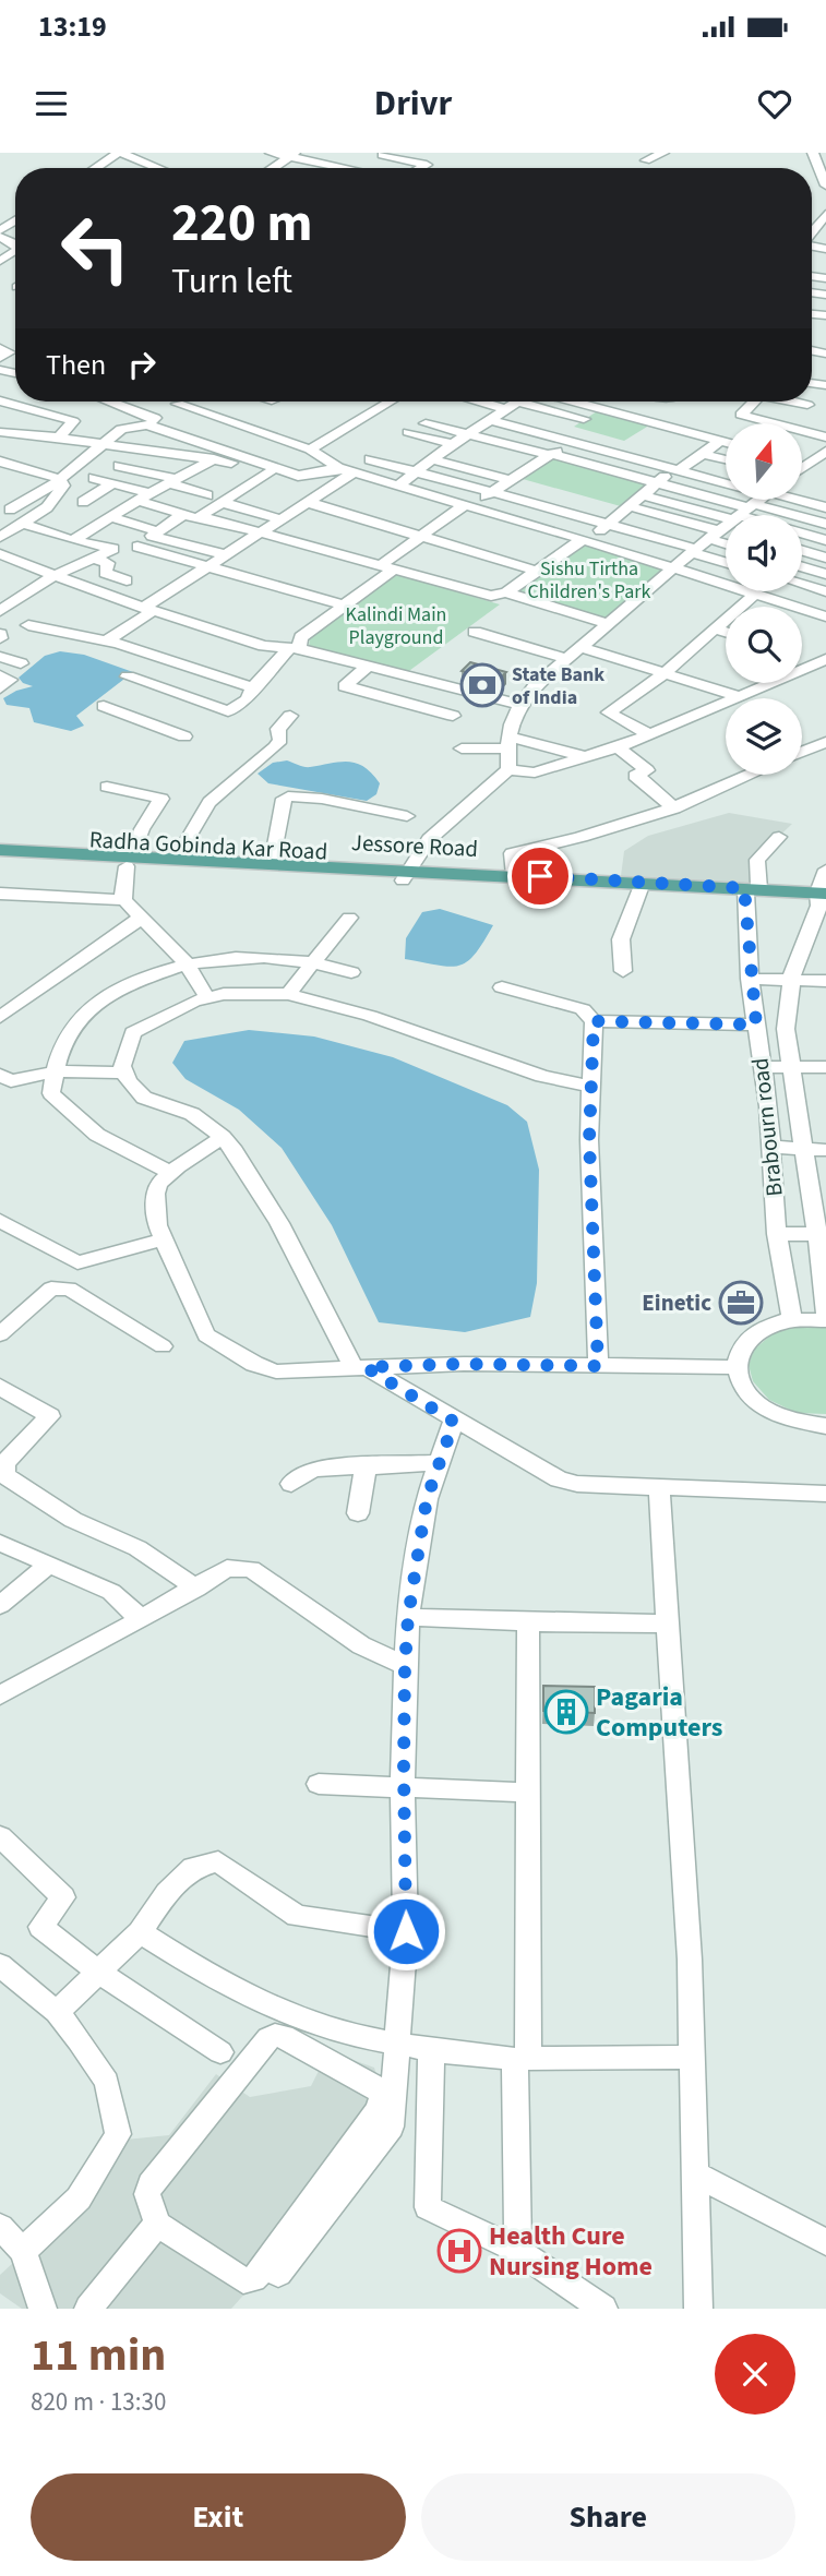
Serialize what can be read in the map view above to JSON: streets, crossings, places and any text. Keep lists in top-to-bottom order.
{
  "streets": {
    "main road": ["Radha Gobinda Kar Road", "Jessore Road"],
    "street": ["Brabourn road"]
  },
  "crossings": [
    ["Radha Gobinda Kar Road", "Jessore Road"],
    ["Radha Gobinda Kar Road", "Brabourn road"]
  ],
  "parks": ["Sishu Tirtha Children's Park", "Kalindi Main Playground"],
  "places": {
    "bank": ["State Bank of India"],
    "office": ["Einetic"],
    "building": ["Pagaria Computers"],
    "hospital": ["Health Cure Nursing Home"]
  },
  "north": "top",
  "page": {
    "status": "13:19",
    "header": "Drivr",
    "turn": ["220 m", "Turn left"],
    "then": "Then",
    "heading": ["11 min", "820 m · 13:30"],
    "buttons": ["Exit", "Share"]
  }
}
